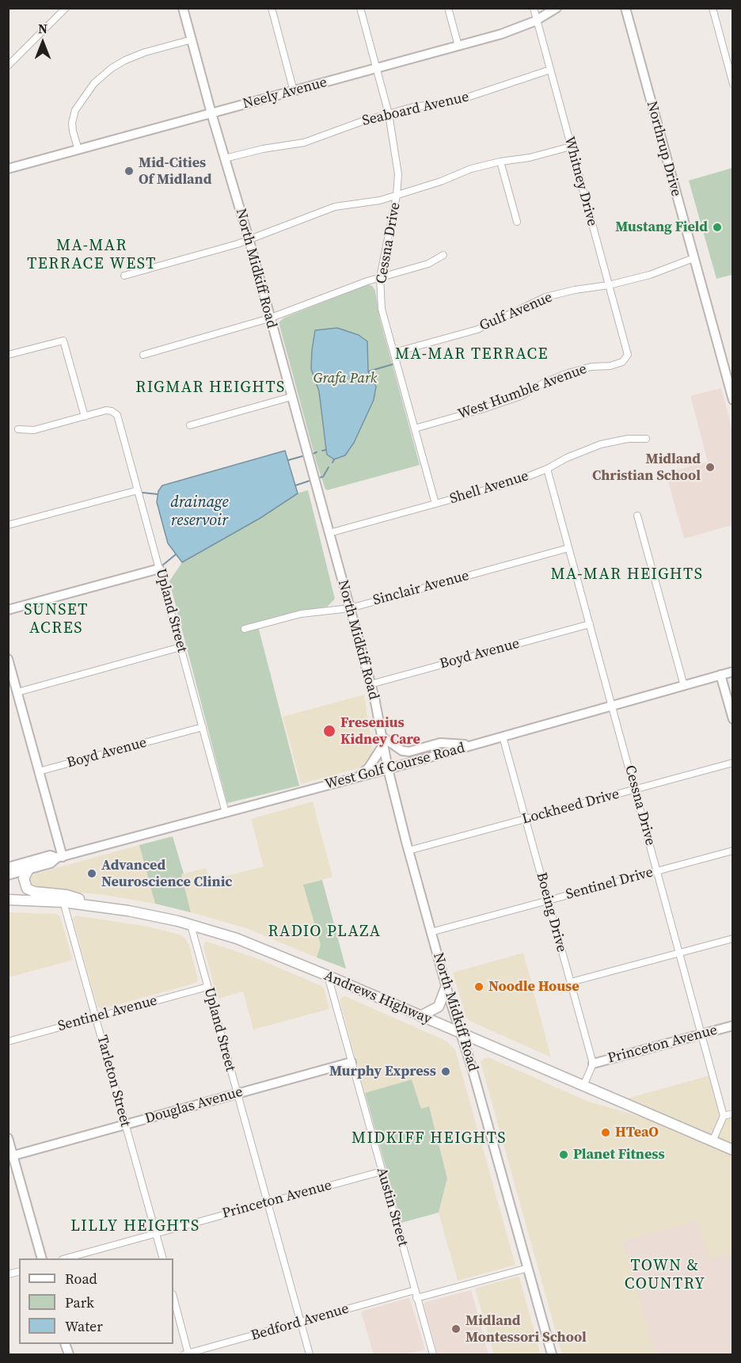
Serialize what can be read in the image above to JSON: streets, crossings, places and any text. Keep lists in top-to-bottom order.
{
  "streets": {
    "main road": [
      "Neely Avenue",
      "Northrup Drive",
      "North Midkiff Road",
      "West Golf Course Road",
      "Andrews Highway",
      "Princeton Avenue",
      "Douglas Avenue"
    ],
    "street": [
      "Seaboard Avenue",
      "Whitney Drive",
      "Cessna Drive",
      "Gulf Avenue",
      "West Humble Avenue",
      "Shell Avenue",
      "Sinclair Avenue",
      "Upland Street",
      "Boyd Avenue",
      "Lockheed Drive",
      "Sentinel Drive",
      "Boeing Drive",
      "Sentinel Avenue",
      "Tarleton Street",
      "Austin Street",
      "Bedford Avenue"
    ]
  },
  "crossings": [
    ["Neely Avenue", "Whitney Drive"],
    ["Neely Avenue", "Cessna Drive"],
    ["Neely Avenue", "North Midkiff Road"],
    ["Seaboard Avenue", "Whitney Drive"],
    ["Seaboard Avenue", "Cessna Drive"],
    ["Seaboard Avenue", "North Midkiff Road"],
    ["Northrup Drive", "Gulf Avenue"],
    ["Whitney Drive", "Gulf Avenue"],
    ["Whitney Drive", "West Humble Avenue"],
    ["Cessna Drive", "Gulf Avenue"],
    ["Cessna Drive", "West Humble Avenue"],
    ["Cessna Drive", "Shell Avenue"],
    ["Cessna Drive", "Sinclair Avenue"],
    ["Cessna Drive", "Boyd Avenue"],
    ["Cessna Drive", "West Golf Course Road"],
    ["Cessna Drive", "Lockheed Drive"],
    ["Cessna Drive", "Sentinel Drive"],
    ["Cessna Drive", "Princeton Avenue"],
    ["North Midkiff Road", "Shell Avenue"],
    ["North Midkiff Road", "Sinclair Avenue"],
    ["North Midkiff Road", "Boyd Avenue"],
    ["North Midkiff Road", "West Golf Course Road"],
    ["North Midkiff Road", "Lockheed Drive"],
    ["North Midkiff Road", "Sentinel Drive"],
    ["North Midkiff Road", "Andrews Highway"],
    ["Upland Street", "Boyd Avenue"],
    ["Upland Street", "West Golf Course Road"],
    ["Upland Street", "Andrews Highway"],
    ["Upland Street", "Sentinel Avenue"],
    ["Upland Street", "Princeton Avenue"],
    ["Upland Street", "Douglas Avenue"],
    ["Upland Street", "Bedford Avenue"],
    ["West Golf Course Road", "Boeing Drive"],
    ["Lockheed Drive", "Boeing Drive"],
    ["Sentinel Drive", "Boeing Drive"],
    ["Boeing Drive", "Princeton Avenue"],
    ["Andrews Highway", "Tarleton Street"],
    ["Andrews Highway", "Austin Street"],
    ["Sentinel Avenue", "Tarleton Street"],
    ["Princeton Avenue", "Tarleton Street"],
    ["Princeton Avenue", "Austin Street"],
    ["Tarleton Street", "Douglas Avenue"],
    ["Douglas Avenue", "Austin Street"],
    ["Austin Street", "Bedford Avenue"]
  ],
  "districts": [
    "MA-MAR TERRACE WEST",
    "MA-MAR TERRACE",
    "RIGMAR HEIGHTS",
    "MA-MAR HEIGHTS",
    "SUNSET ACRES",
    "RADIO PLAZA",
    "MIDKIFF HEIGHTS",
    "LILLY HEIGHTS",
    "TOWN & COUNTRY"
  ],
  "water": ["drainage reservoir"],
  "parks": ["Grafa Park"],
  "places": [
    "Mid-Cities Of Midland",
    "Mustang Field",
    "Midland Christian School",
    "Fresenius Kidney Care",
    "Advanced Neuroscience Clinic",
    "Noodle House",
    "Murphy Express",
    "HTeaO",
    "Planet Fitness",
    "Midland Montessori School"
  ],
  "legend": ["Road", "Park", "Water"],
  "north": "top"
}
